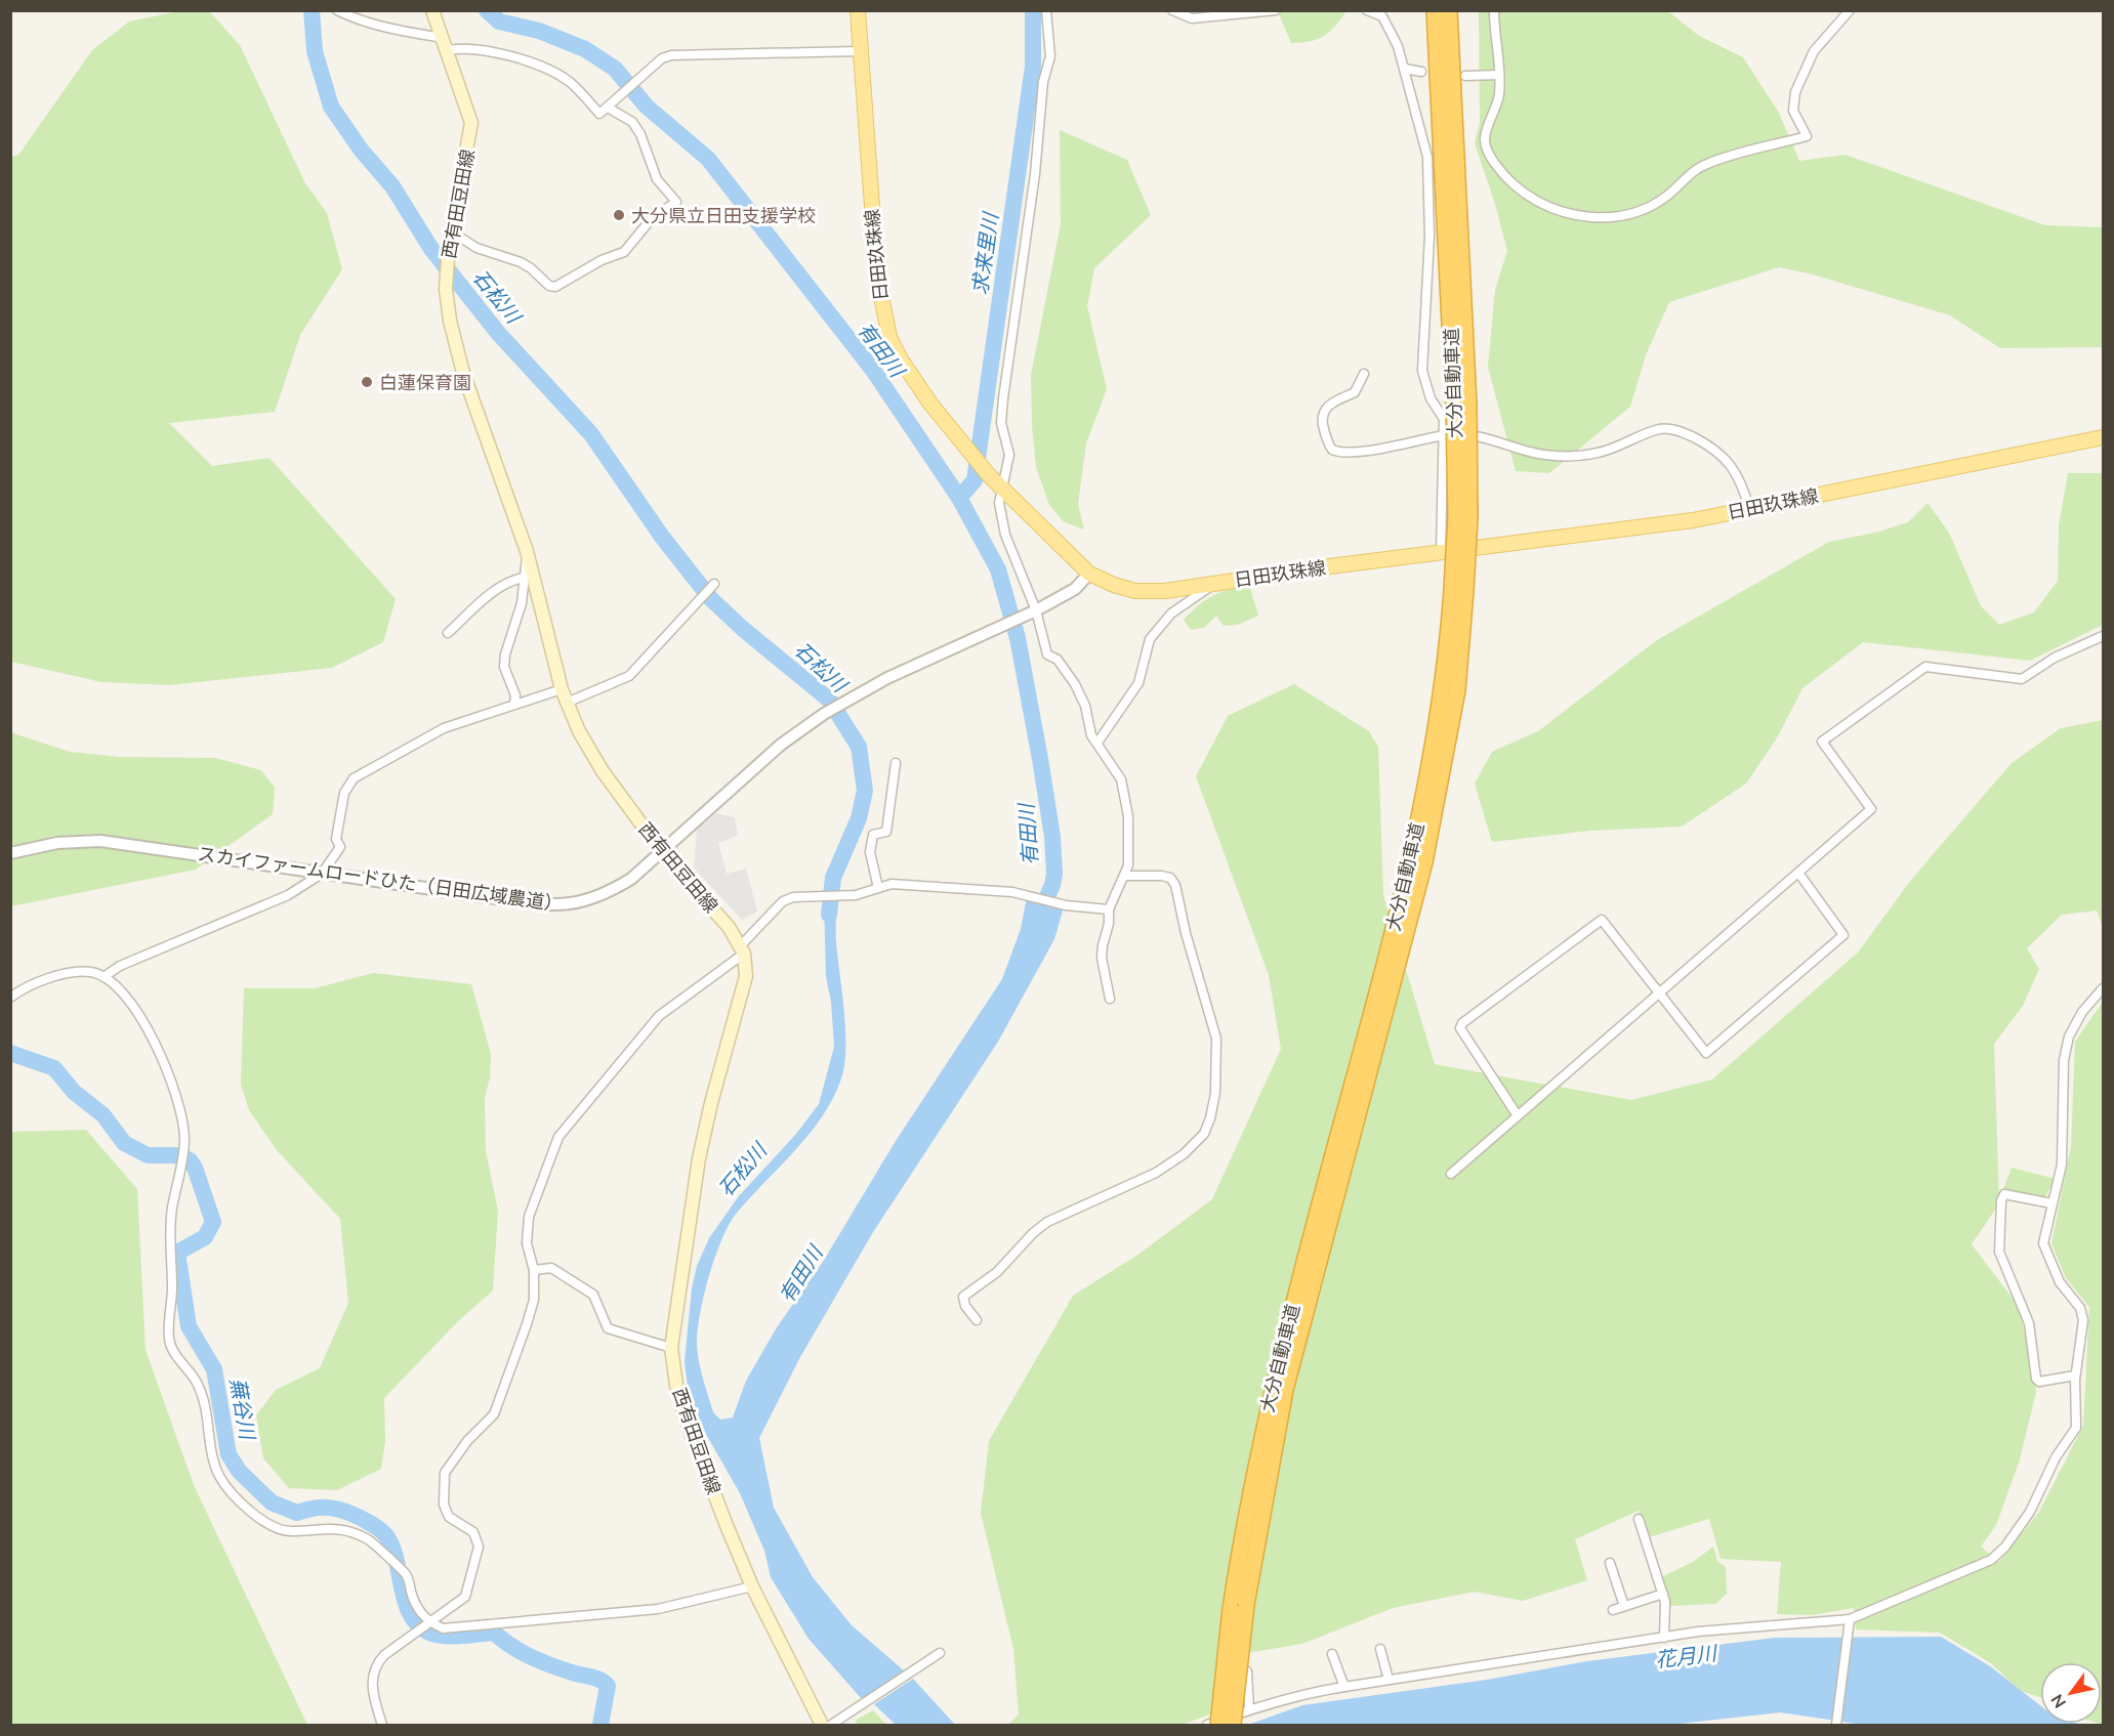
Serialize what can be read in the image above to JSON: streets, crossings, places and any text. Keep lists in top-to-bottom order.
{
  "streets": {
    "highway": ["大分自動車道"],
    "main road": ["西有田豆田線", "日田玖珠線"],
    "street": ["スカイファームロードひた（日田広域農道）"]
  },
  "crossings": [
    ["西有田豆田線", "スカイファームロードひた（日田広域農道）"],
    ["日田玖珠線", "スカイファームロードひた（日田広域農道）"]
  ],
  "water": [
    "求来里川",
    "石松川",
    "有田川",
    "蕪谷川",
    "花月川"
  ],
  "places": ["大分県立日田支援学校", "白蓮保育園"],
  "north": "bottom left"
}
